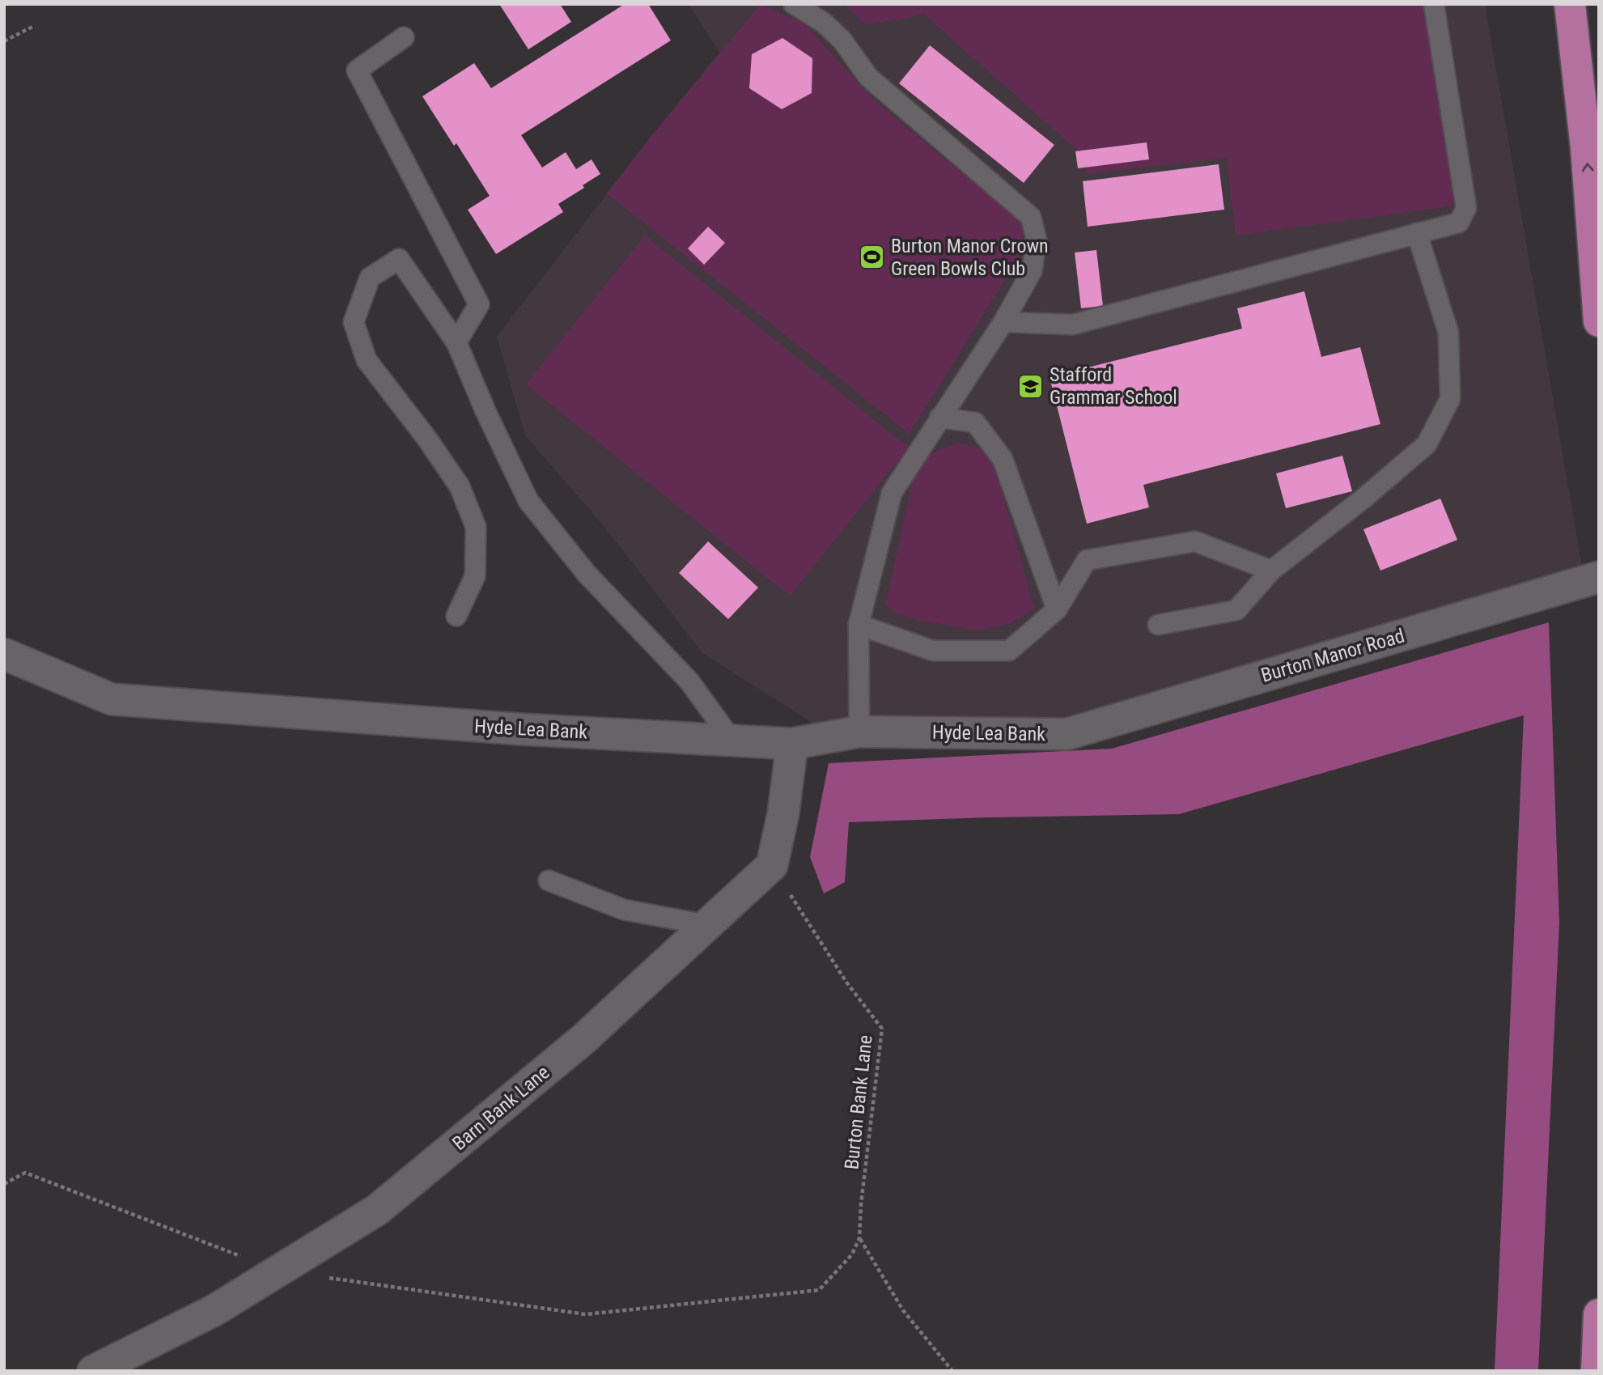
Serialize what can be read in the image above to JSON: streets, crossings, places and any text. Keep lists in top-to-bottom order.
{
  "streets": {
    "street": ["Burton Manor Road", "Hyde Lea Bank", "Barn Bank Lane"],
    "path": ["Burton Bank Lane"]
  },
  "crossings": [
    ["Burton Manor Road", "Hyde Lea Bank"],
    ["Burton Bank Lane", "Barn Bank Lane"]
  ],
  "places": {
    "sports": ["Burton Manor Crown Green Bowls Club"],
    "school or university": ["Stafford Grammar School"]
  }
}
